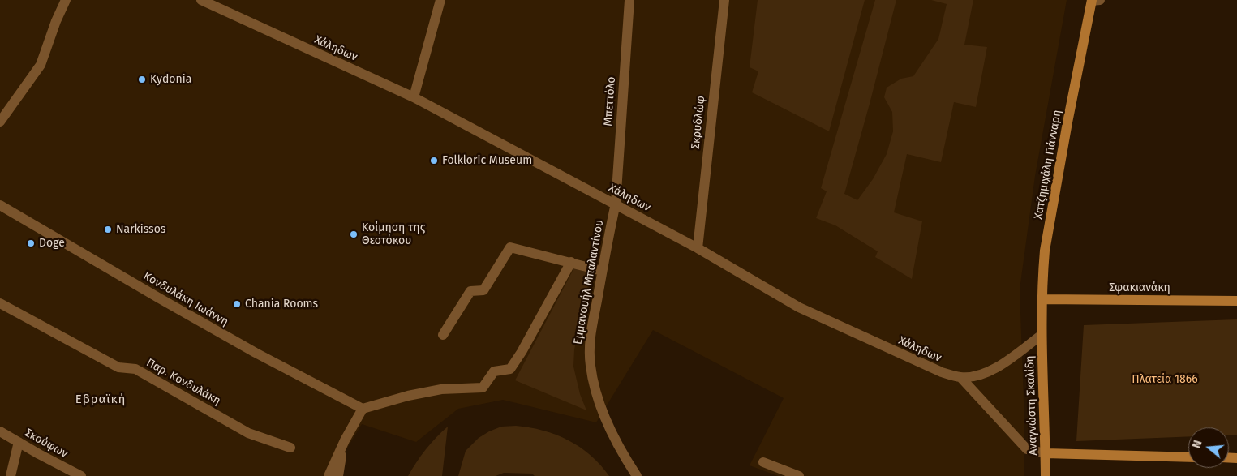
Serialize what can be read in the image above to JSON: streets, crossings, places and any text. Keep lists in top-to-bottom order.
{
  "streets": {
    "main road": ["Χατζημιχάλη Γιάνναρη", "Σφακιανάκη", "Αναγνώστη Σκαλίδη"],
    "street": [
      "Χάληδων",
      "Μπεττόλο",
      "Σκρυδλώφ",
      "Εμμανουήλ Μπαλαντίνου",
      "Κονδυλάκη Ιωάννη",
      "Παρ. Κονδυλάκη",
      "Σκούφων"
    ]
  },
  "crossings": [
    ["Χάληδων", "Μπεττόλο"],
    ["Χάληδων", "Σκρυδλώφ"],
    ["Χάληδων", "Χατζημιχάλη Γιάνναρη"],
    ["Χάληδων", "Εμμανουήλ Μπαλαντίνου"],
    ["Χάληδων", "Αναγνώστη Σκαλίδη"],
    ["Μπεττόλο", "Εμμανουήλ Μπαλαντίνου"],
    ["Χατζημιχάλη Γιάνναρη", "Σφακιανάκη"],
    ["Χατζημιχάλη Γιάνναρη", "Αναγνώστη Σκαλίδη"]
  ],
  "districts": ["Εβραϊκή"],
  "parks": ["Πλατεία 1866"],
  "places": [
    "Kydonia",
    "Folkloric Museum",
    "Narkissos",
    "Κοίμηση της Θεοτόκου",
    "Doge",
    "Chania Rooms"
  ],
  "north": "left"
}
